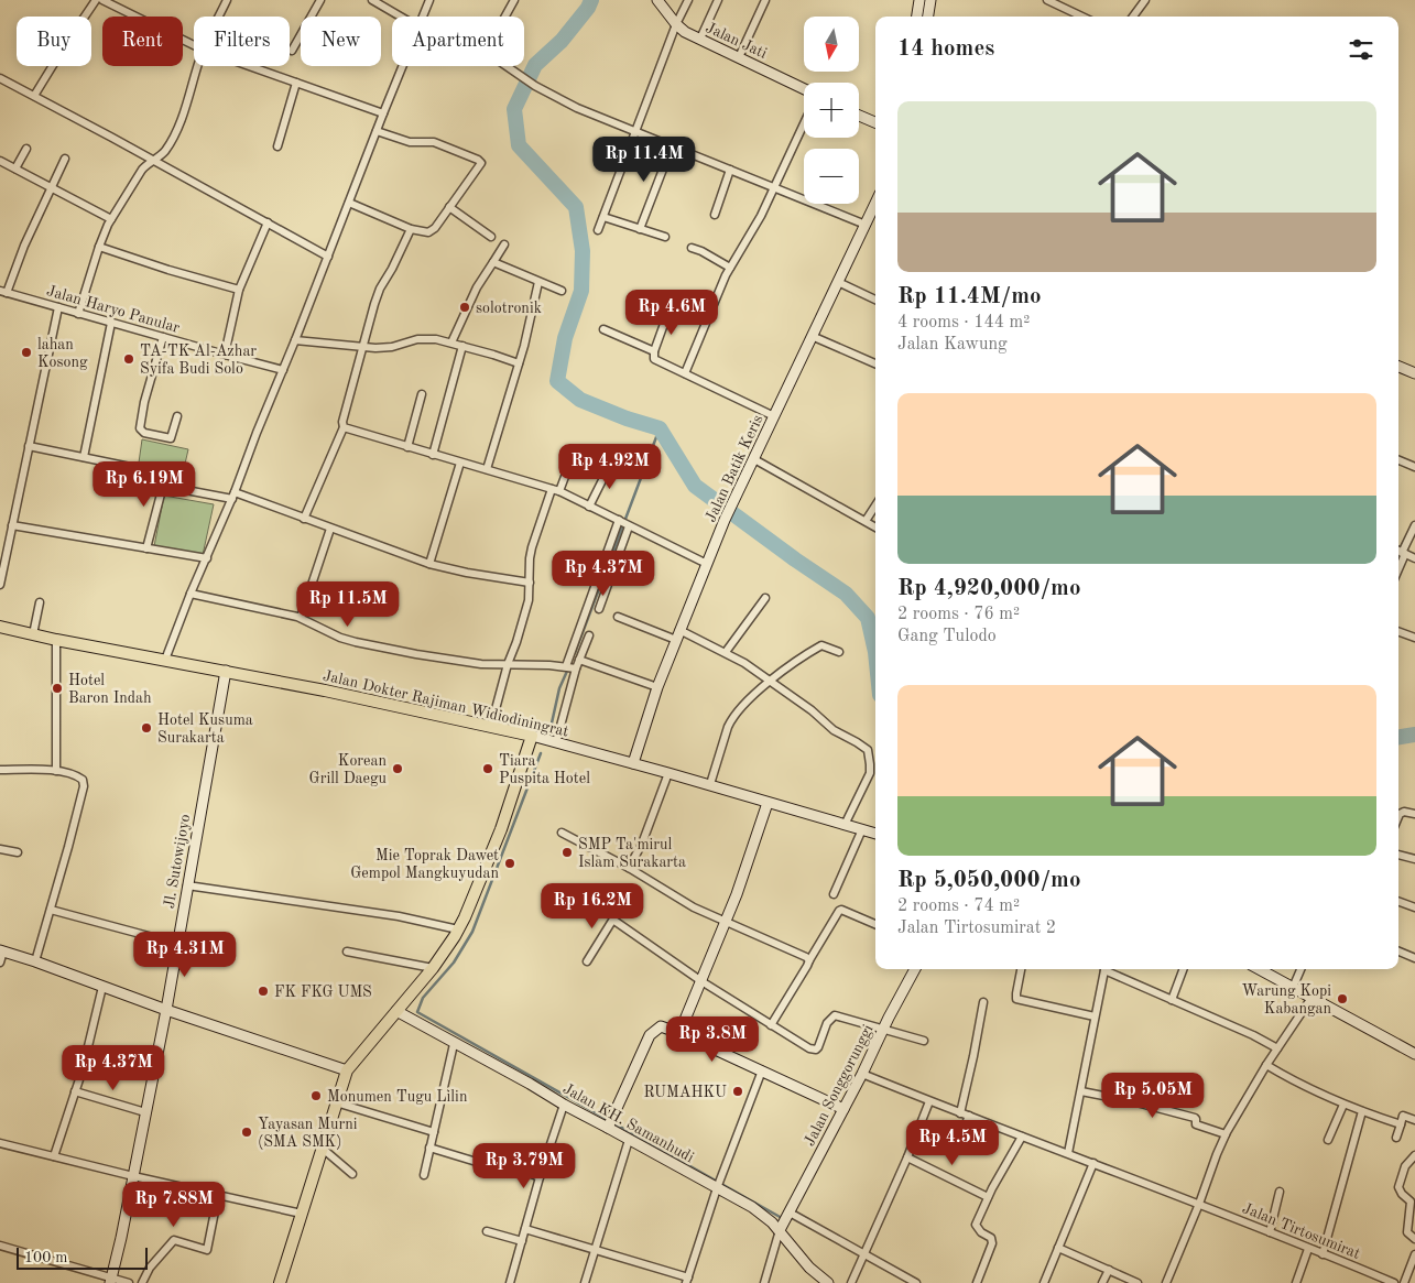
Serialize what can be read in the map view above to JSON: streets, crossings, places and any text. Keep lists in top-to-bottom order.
{
  "streets": {
    "main road": [
      "Jalan Jati",
      "Jalan Batik Keris",
      "Jalan Dokter Rajiman Widiodiningrat",
      "Jl. Sutowijoyo",
      "Jalan Songgorunggi",
      "Jalan KH. Samanhudi"
    ],
    "street": ["Jalan Haryo Panular", "Jalan Tirtosumirat"]
  },
  "crossings": [
    ["Jalan Batik Keris", "Jalan Dokter Rajiman Widiodiningrat"],
    ["Jalan Dokter Rajiman Widiodiningrat", "Jl. Sutowijoyo"],
    ["Jalan Songgorunggi", "Jalan KH. Samanhudi"],
    ["Jalan Songgorunggi", "Jalan Tirtosumirat"]
  ],
  "places": [
    "solotronik",
    "lahan Kosong",
    "TA-TK Al-Azhar Syifa Budi Solo",
    "Hotel Baron Indah",
    "Hotel Kusuma Surakarta",
    "Korean Grill Daegu",
    "Tiara Puspita Hotel",
    "SMP Ta'mirul Islam Surakarta",
    "Mie Toprak Dawet Gempol Mangkuyudan",
    "FK FKG UMS",
    "Warung Kopi Kabangan",
    "RUMAHKU",
    "Monumen Tugu Lilin",
    "Yayasan Murni (SMA SMK)"
  ],
  "scale_bar": "100 m",
  "north": "bottom",
  "page": {
    "map_buttons": ["+", "−"],
    "chip": [
      "Buy",
      "Rent",
      "Filters",
      "New",
      "Apartment"
    ],
    "heading": "14 homes",
    "list": [
      {
        "name": "Rp 11.4M/mo",
        "note": "4 rooms · 144 m² · Jalan Kawung"
      },
      {
        "name": "Rp 4,920,000/mo",
        "note": "2 rooms · 76 m² · Gang Tulodo"
      },
      {
        "name": "Rp 5,050,000/mo",
        "note": "2 rooms · 74 m² · Jalan Tirtosumirat 2"
      }
    ],
    "price": [
      "Rp 11.4M",
      "Rp 4.6M",
      "Rp 4.92M",
      "Rp 6.19M",
      "Rp 4.37M",
      "Rp 11.5M",
      "Rp 16.2M",
      "Rp 4.31M",
      "Rp 3.8M",
      "Rp 4.37M",
      "Rp 5.05M",
      "Rp 4.5M",
      "Rp 3.79M",
      "Rp 7.88M"
    ],
    "scale": "100 m"
  }
}
